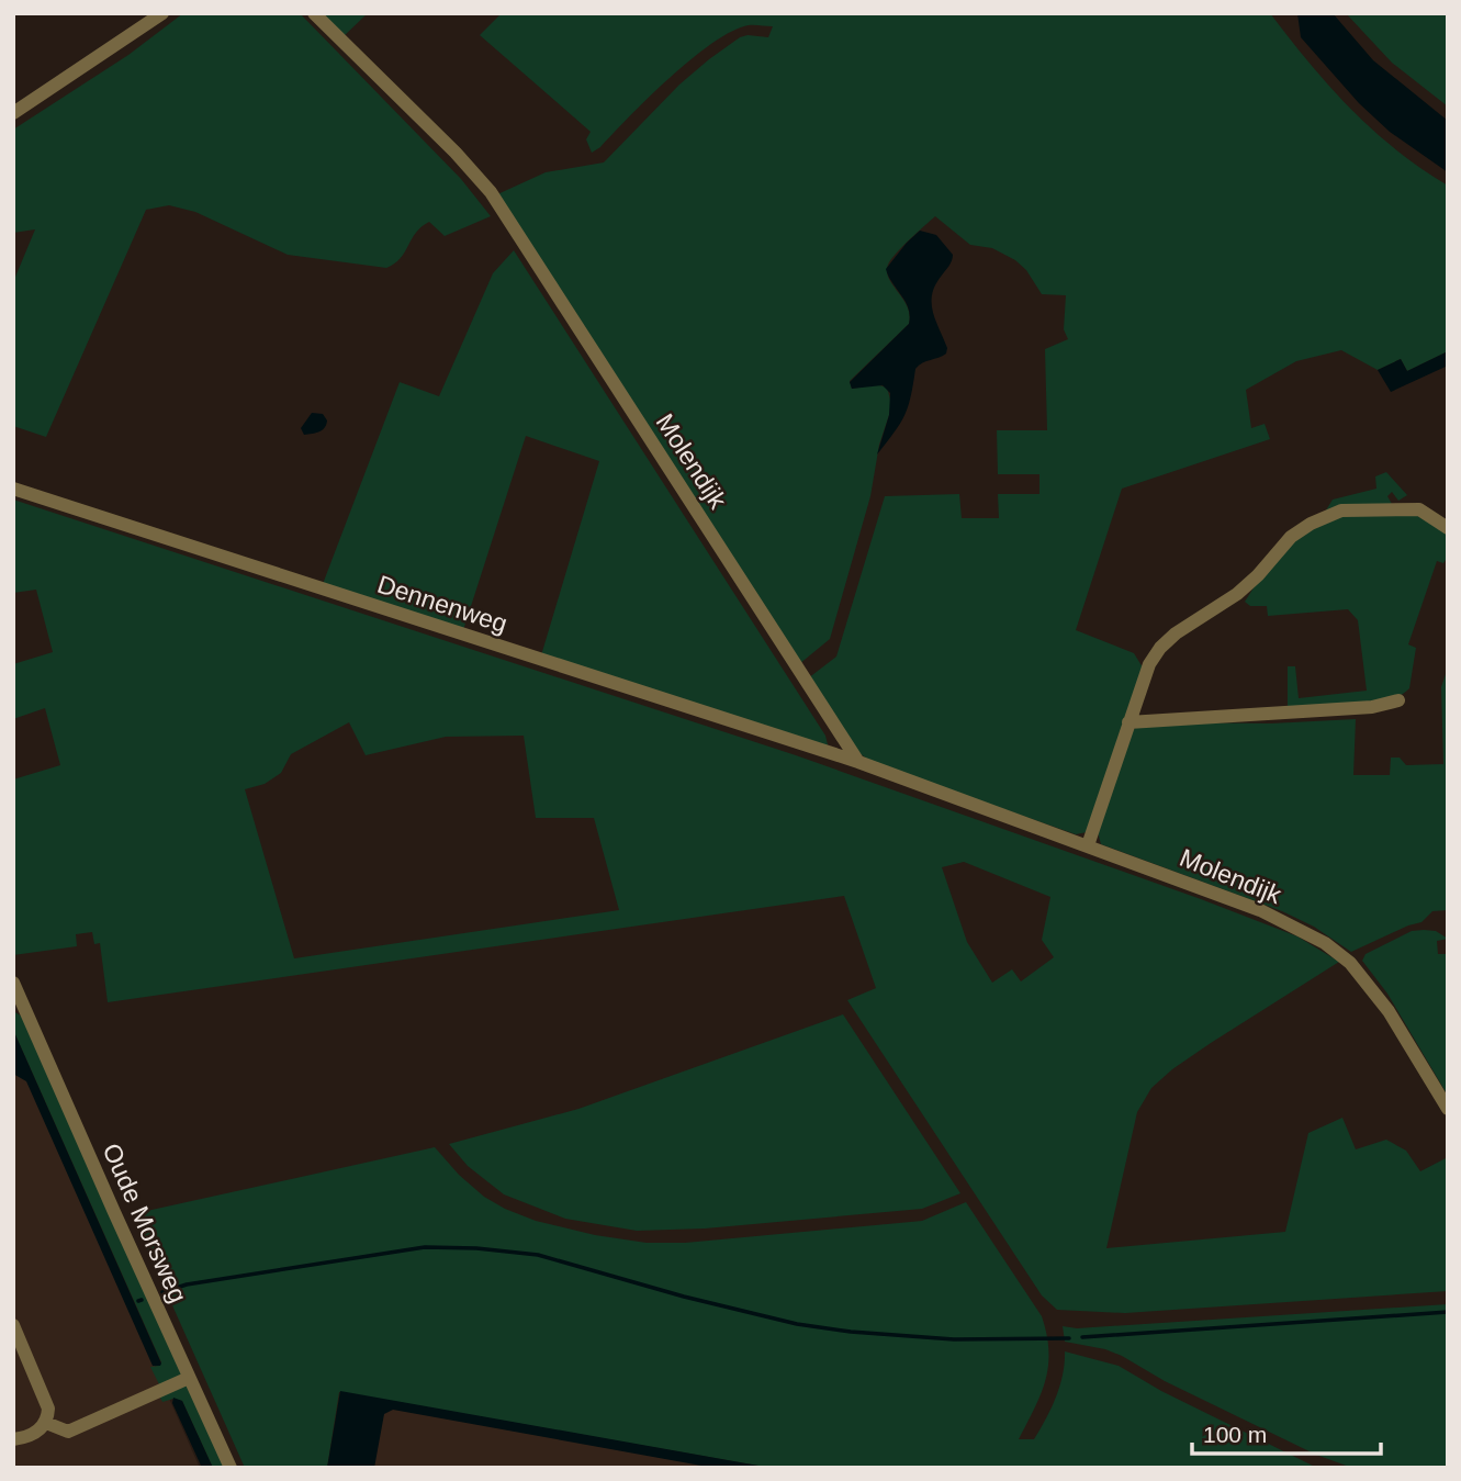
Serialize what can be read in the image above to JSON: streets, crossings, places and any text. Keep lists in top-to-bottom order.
{
  "streets": {
    "street": ["Molendijk", "Dennenweg", "Oude Morsweg"]
  },
  "crossings": [
    ["Molendijk", "Dennenweg"]
  ],
  "scale_bar": "100 m"
}
